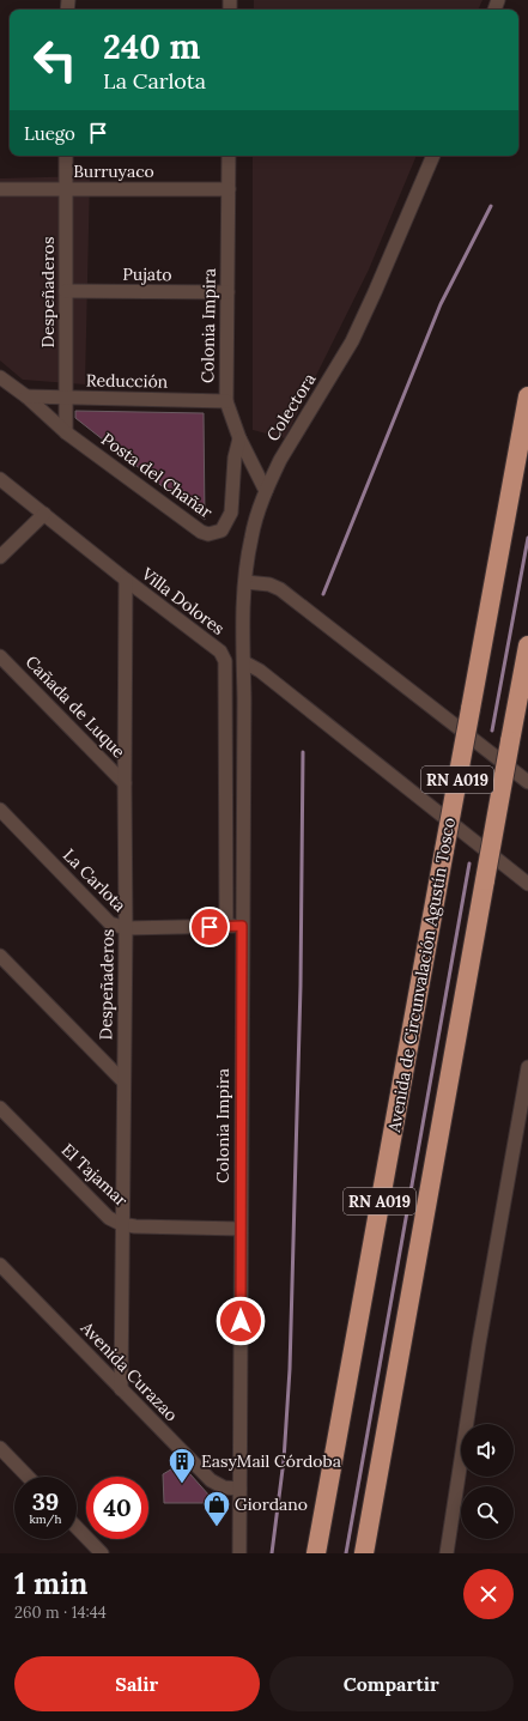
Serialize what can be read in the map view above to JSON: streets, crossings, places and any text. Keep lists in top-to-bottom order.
{
  "streets": {
    "highway": ["RN A019", "Avenida de Circunvalación Agustín Tosco"],
    "street": [
      "Burruyaco",
      "Pujato",
      "Despeñaderos",
      "Colonia Impira",
      "Reducción",
      "Colectora",
      "Posta del Chañar",
      "Villa Dolores",
      "Cañada de Luque",
      "La Carlota",
      "El Tajamar",
      "Avenida Curazao"
    ]
  },
  "crossings": [
    ["Burruyaco", "Despeñaderos"],
    ["Burruyaco", "Colonia Impira"],
    ["Pujato", "Despeñaderos"],
    ["Pujato", "Colonia Impira"],
    ["Despeñaderos", "Reducción"],
    ["Despeñaderos", "Posta del Chañar"],
    ["Despeñaderos", "Villa Dolores"],
    ["Despeñaderos", "Cañada de Luque"],
    ["Despeñaderos", "La Carlota"],
    ["Despeñaderos", "El Tajamar"],
    ["Despeñaderos", "Avenida Curazao"],
    ["Colonia Impira", "Reducción"],
    ["Colonia Impira", "Colectora"],
    ["Colonia Impira", "Posta del Chañar"],
    ["Colonia Impira", "La Carlota"],
    ["Colonia Impira", "El Tajamar"],
    ["Colonia Impira", "Avenida Curazao"],
    ["Reducción", "Posta del Chañar"],
    ["Villa Dolores", "La Carlota"]
  ],
  "places": {
    "building": ["EasyMail Córdoba"],
    "shop": ["Giordano"]
  },
  "page": {
    "turn": ["240 m", "La Carlota"],
    "then": "Luego",
    "speed": "39 km/h",
    "limit": "40",
    "heading": ["1 min", "260 m · 14:44"],
    "buttons": ["Salir", "Compartir"]
  }
}
